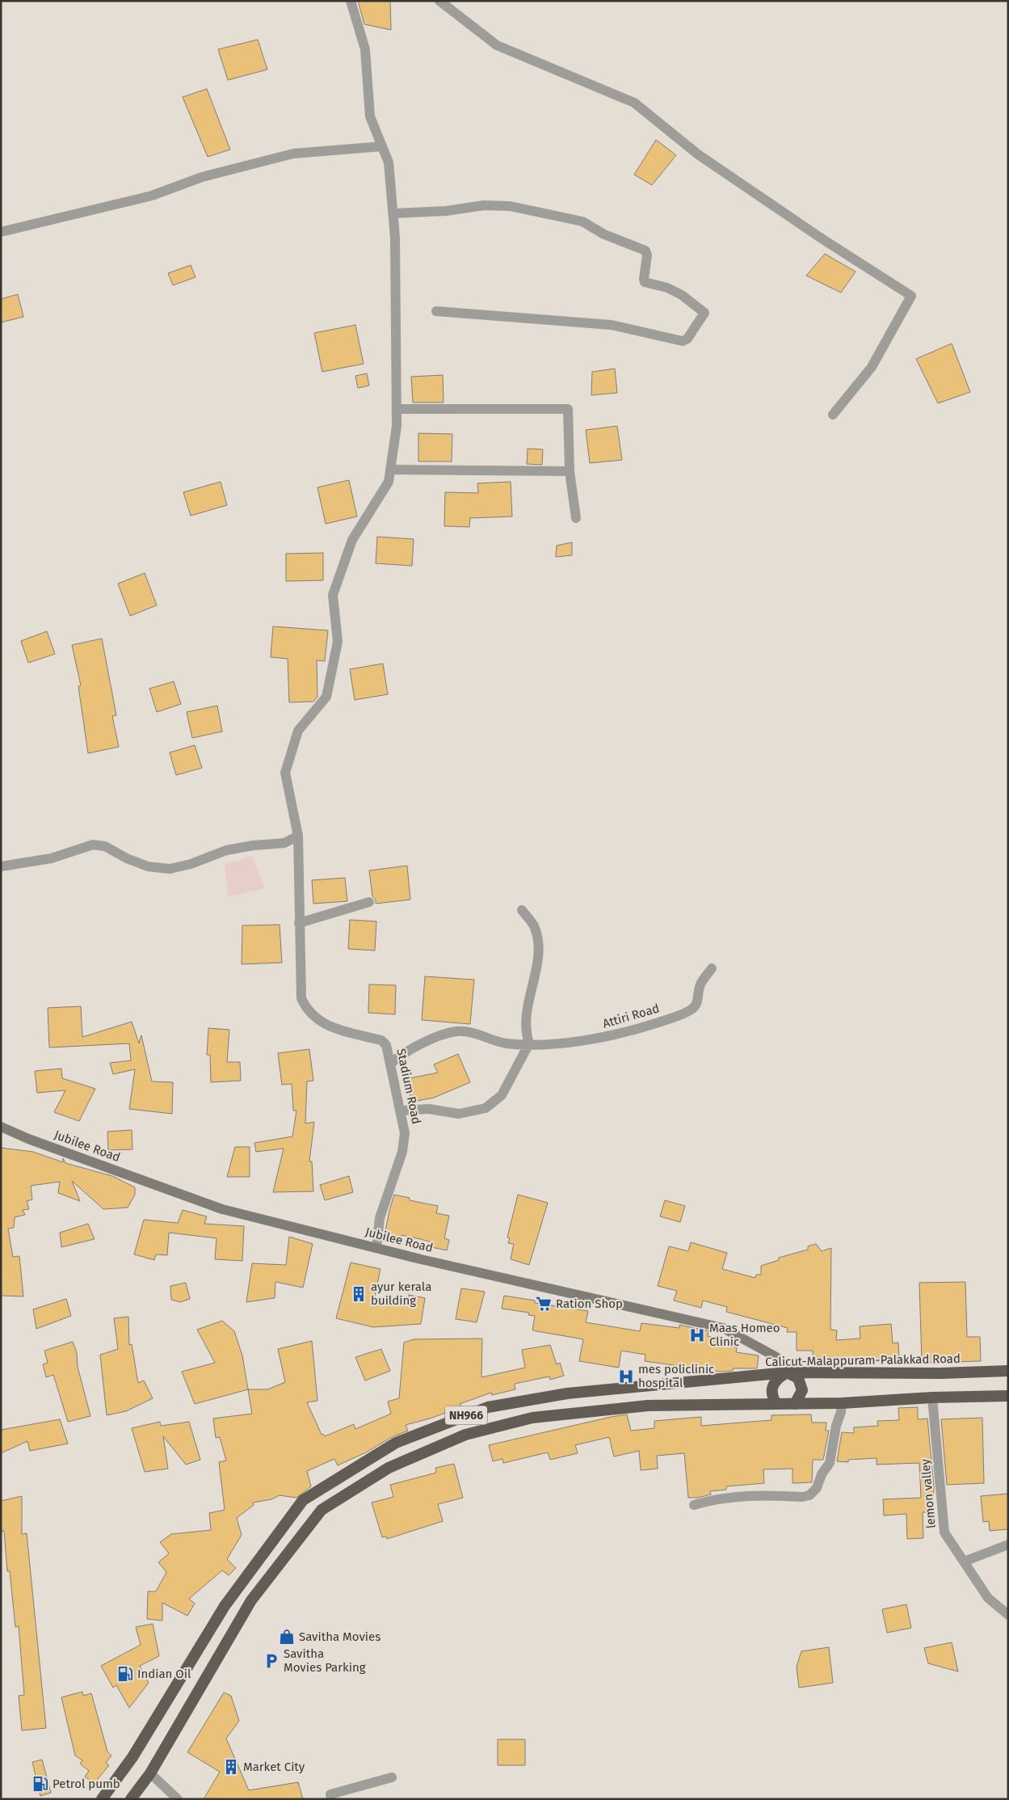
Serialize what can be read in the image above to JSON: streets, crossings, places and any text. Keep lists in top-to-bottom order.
{
  "streets": {
    "highway": ["Calicut-Malappuram-Palakkad Road", "NH966"],
    "main road": ["Jubilee Road"],
    "street": ["Attiri Road", "Stadium Road", "lemon valley"]
  },
  "crossings": [
    ["Attiri Road", "Stadium Road"],
    ["Stadium Road", "Jubilee Road"],
    ["Jubilee Road", "Calicut-Malappuram-Palakkad Road"],
    ["Jubilee Road", "NH966"],
    ["Calicut-Malappuram-Palakkad Road", "NH966"],
    ["NH966", "lemon valley"]
  ],
  "places": {
    "building": ["ayur kerala building", "Market City"],
    "supermarket": ["Ration Shop"],
    "hospital": ["Maas Homeo Clinic", "mes policlinic hospital"],
    "shop": ["Savitha Movies"],
    "parking": ["Savitha Movies Parking"],
    "fuel station": ["Indian Oil", "Petrol pumb"]
  }
}
